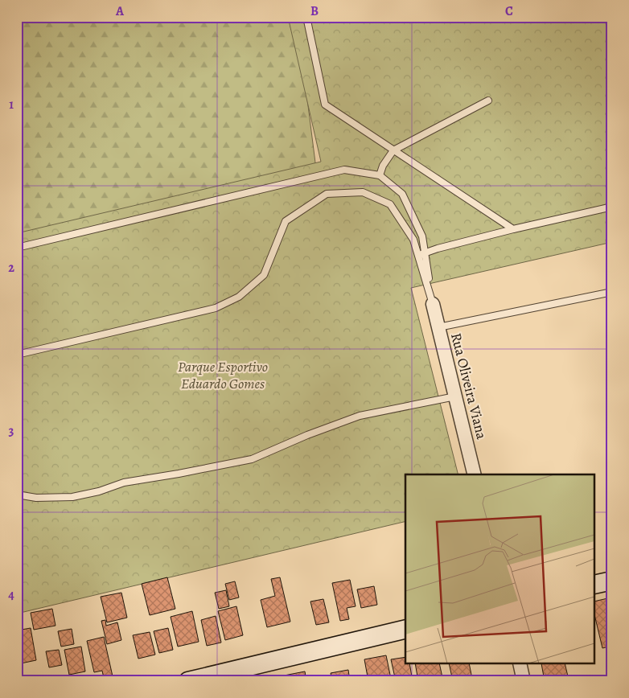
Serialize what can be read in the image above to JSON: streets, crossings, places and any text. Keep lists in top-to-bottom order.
{
  "streets": {
    "street": ["Rua Oliveira Viana"]
  },
  "parks": ["Parque Esportivo Eduardo Gomes"],
  "grid": {
    "columns": ["A", "B", "C"],
    "rows": [
      "1",
      "2",
      "3",
      "4"
    ]
  }
}
